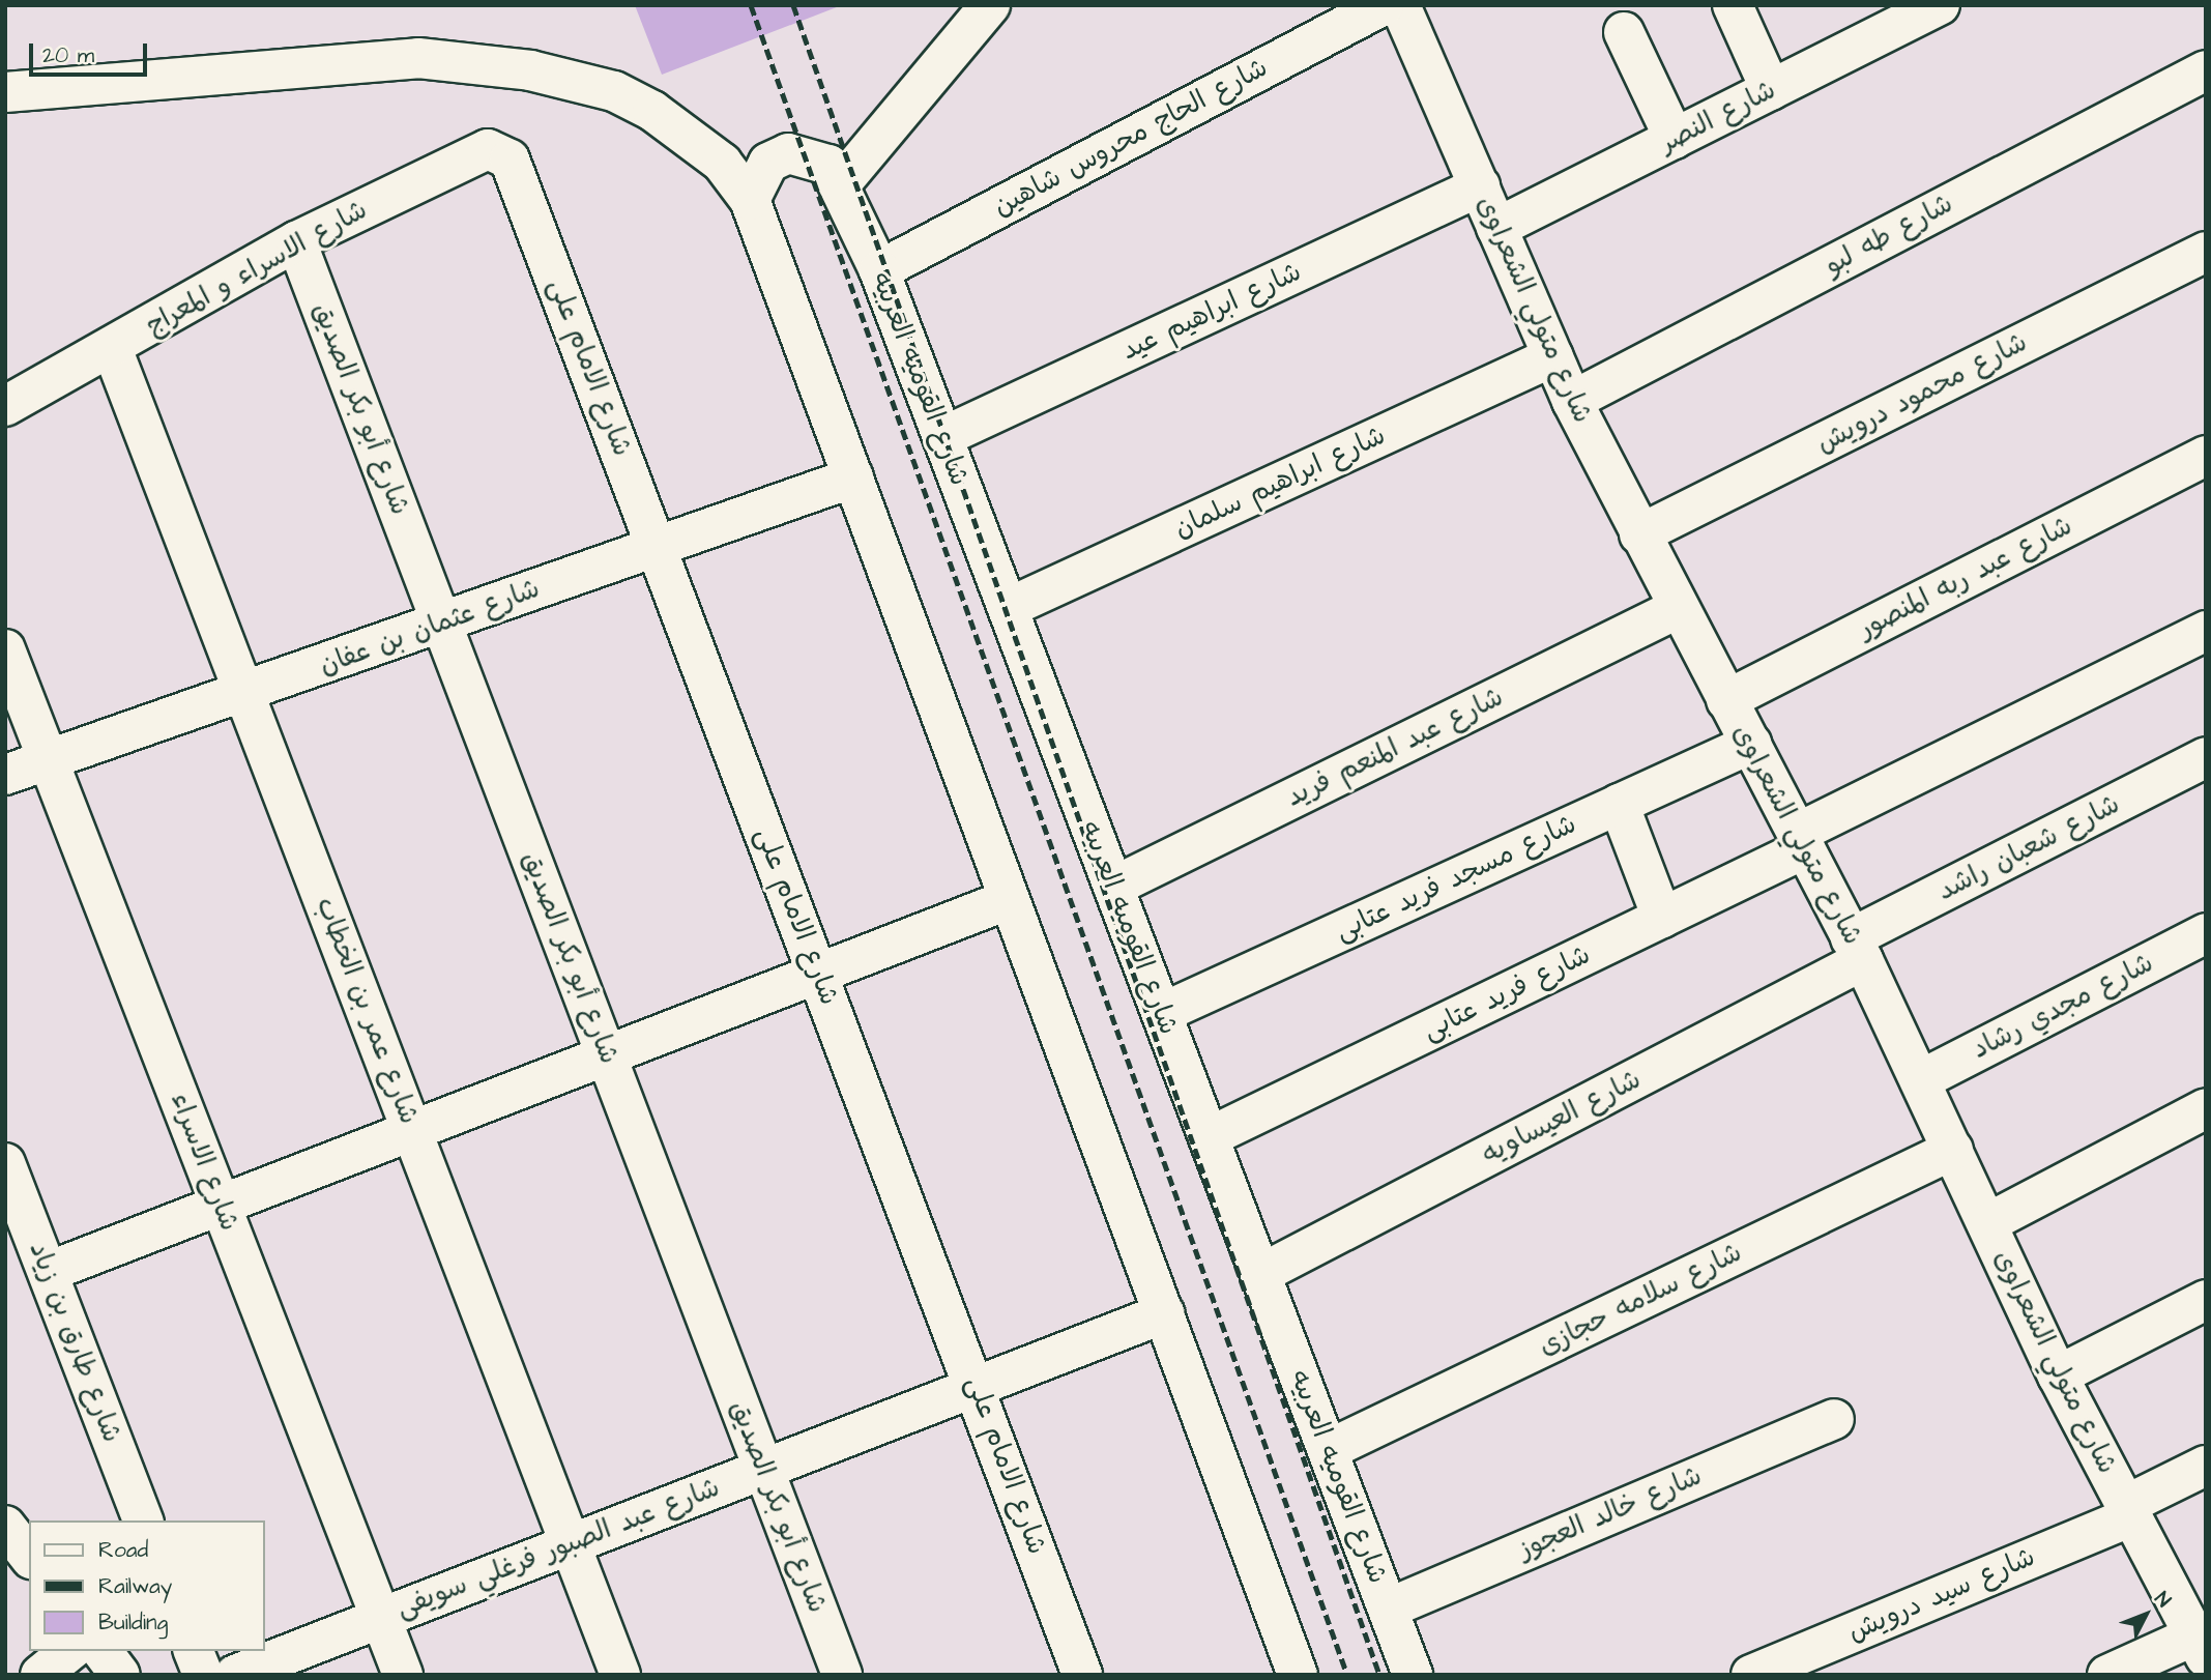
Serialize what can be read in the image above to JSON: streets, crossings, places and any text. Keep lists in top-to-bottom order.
{
  "streets": {
    "main road": [
      "شارع النصر",
      "شارع الحاج محروس شاهين",
      "شارع طه لبو",
      "شارع الاسراء و المعراج",
      "شارع متولي الشعراوى",
      "شارع ابراهيم عيد",
      "شارع الامام على",
      "شارع القوميه العربيه",
      "شارع محمود درويش",
      "شارع أبو بكر الصديق",
      "شارع ابراهيم سلمان",
      "شارع عبد ربه المنصور",
      "شارع عثمان بن عفان",
      "شارع عبد المنعم فريد",
      "شارع شعبان راشد",
      "شارع مسجد فريد عتابى",
      "شارع فريد عتابى",
      "شارع مجدي رشاد",
      "شارع عمر بن الخطاب",
      "شارع العيساويه",
      "شارع الاسراء",
      "شارع سلامه حجازى",
      "شارع طارق بن زياد",
      "شارع خالد العجوز",
      "شارع عبد الصبور فرغلي سويفى",
      "شارع سيد درويش"
    ]
  },
  "crossings": [
    ["شارع النصر", "شارع متولي الشعراوى"],
    ["شارع الحاج محروس شاهين", "شارع القوميه العربيه"],
    ["شارع طه لبو", "شارع متولي الشعراوى"],
    ["شارع الاسراء و المعراج", "شارع الامام على"],
    ["شارع الاسراء و المعراج", "شارع أبو بكر الصديق"],
    ["شارع الاسراء و المعراج", "شارع عمر بن الخطاب"],
    ["شارع متولي الشعراوى", "شارع ابراهيم عيد"],
    ["شارع متولي الشعراوى", "شارع محمود درويش"],
    ["شارع متولي الشعراوى", "شارع ابراهيم سلمان"],
    ["شارع متولي الشعراوى", "شارع عبد ربه المنصور"],
    ["شارع متولي الشعراوى", "شارع عبد المنعم فريد"],
    ["شارع متولي الشعراوى", "شارع شعبان راشد"],
    ["شارع متولي الشعراوى", "شارع مسجد فريد عتابى"],
    ["شارع متولي الشعراوى", "شارع فريد عتابى"],
    ["شارع متولي الشعراوى", "شارع مجدي رشاد"],
    ["شارع متولي الشعراوى", "شارع العيساويه"],
    ["شارع متولي الشعراوى", "شارع سلامه حجازى"],
    ["شارع متولي الشعراوى", "شارع سيد درويش"],
    ["شارع ابراهيم عيد", "شارع القوميه العربيه"],
    ["شارع الامام على", "شارع عثمان بن عفان"],
    ["شارع الامام على", "شارع عبد الصبور فرغلي سويفى"],
    ["شارع القوميه العربيه", "شارع ابراهيم سلمان"],
    ["شارع القوميه العربيه", "شارع عبد المنعم فريد"],
    ["شارع القوميه العربيه", "شارع مسجد فريد عتابى"],
    ["شارع القوميه العربيه", "شارع فريد عتابى"],
    ["شارع القوميه العربيه", "شارع العيساويه"],
    ["شارع القوميه العربيه", "شارع سلامه حجازى"],
    ["شارع القوميه العربيه", "شارع خالد العجوز"],
    ["شارع أبو بكر الصديق", "شارع عثمان بن عفان"],
    ["شارع أبو بكر الصديق", "شارع عبد الصبور فرغلي سويفى"],
    ["شارع عثمان بن عفان", "شارع عمر بن الخطاب"],
    ["شارع عثمان بن عفان", "شارع الاسراء"],
    ["شارع شعبان راشد", "شارع العيساويه"],
    ["شارع عمر بن الخطاب", "شارع عبد الصبور فرغلي سويفى"],
    ["شارع الاسراء", "شارع عبد الصبور فرغلي سويفى"]
  ],
  "legend": ["Road", "Railway", "Building"],
  "scale_bar": "20 m",
  "north": "top right"
}
